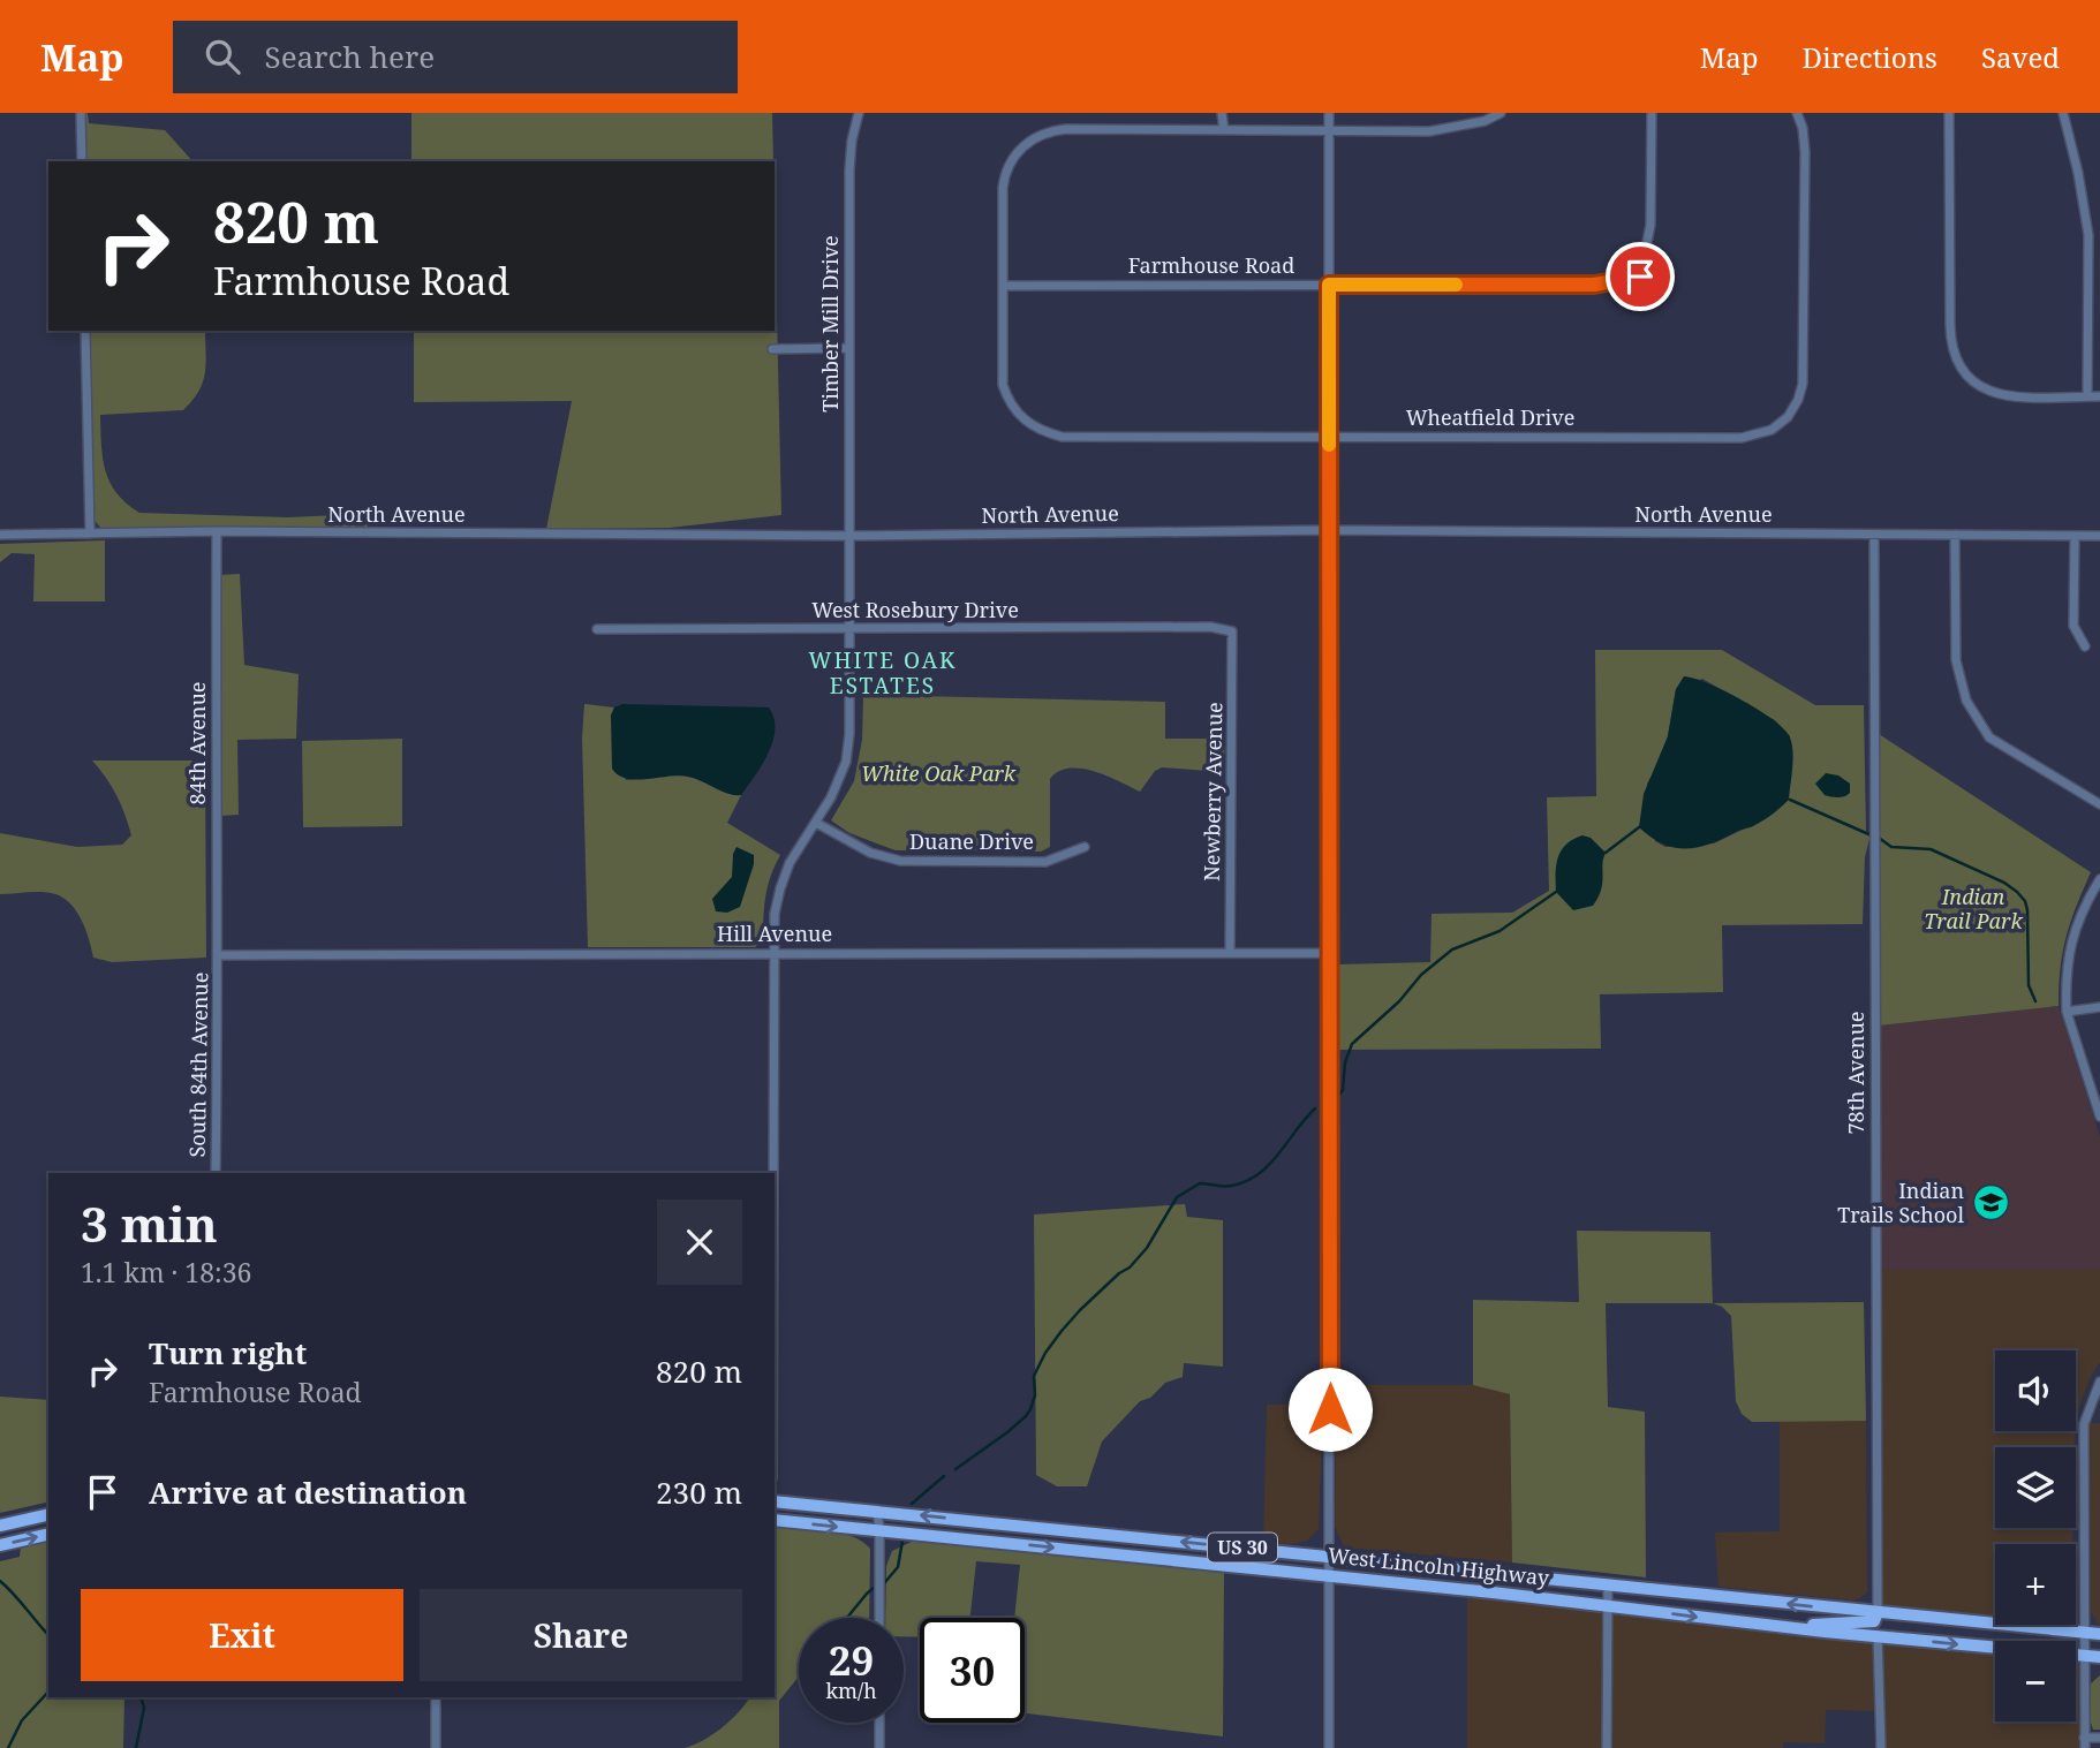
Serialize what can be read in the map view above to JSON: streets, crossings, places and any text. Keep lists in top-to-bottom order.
{
  "streets": {
    "main road": ["US 30", "West Lincoln Highway"],
    "street": [
      "Farmhouse Road",
      "Timber Mill Drive",
      "Wheatfield Drive",
      "North Avenue",
      "West Rosebury Drive",
      "84th Avenue",
      "Newberry Avenue",
      "Duane Drive",
      "Hill Avenue",
      "South 84th Avenue",
      "78th Avenue"
    ]
  },
  "crossings": [
    ["Farmhouse Road", "Wheatfield Drive"],
    ["Timber Mill Drive", "North Avenue"],
    ["Timber Mill Drive", "West Rosebury Drive"],
    ["Timber Mill Drive", "Duane Drive"],
    ["Timber Mill Drive", "Hill Avenue"],
    ["North Avenue", "84th Avenue"],
    ["North Avenue", "78th Avenue"],
    ["West Rosebury Drive", "Newberry Avenue"],
    ["84th Avenue", "Hill Avenue"],
    ["84th Avenue", "South 84th Avenue"],
    ["Newberry Avenue", "Hill Avenue"],
    ["Hill Avenue", "South 84th Avenue"],
    ["78th Avenue", "West Lincoln Highway"]
  ],
  "districts": ["WHITE OAK ESTATES"],
  "parks": ["White Oak Park", "Indian Trail Park"],
  "places": {
    "school or university": ["Indian Trails School"]
  },
  "page": {
    "header": "Map",
    "search": "Search here",
    "nav": ["Map", "Directions", "Saved"],
    "turn": ["820 m", "Farmhouse Road"],
    "heading": ["3 min", "1.1 km · 18:36"],
    "list": [
      {
        "name": "Turn right",
        "note": "Farmhouse Road",
        "value": "820 m"
      },
      {
        "name": "Arrive at destination",
        "value": "230 m"
      }
    ],
    "map_buttons": ["+", "−"],
    "buttons": ["Exit", "Share"],
    "speed": "29 km/h",
    "limit": "30"
  }
}
